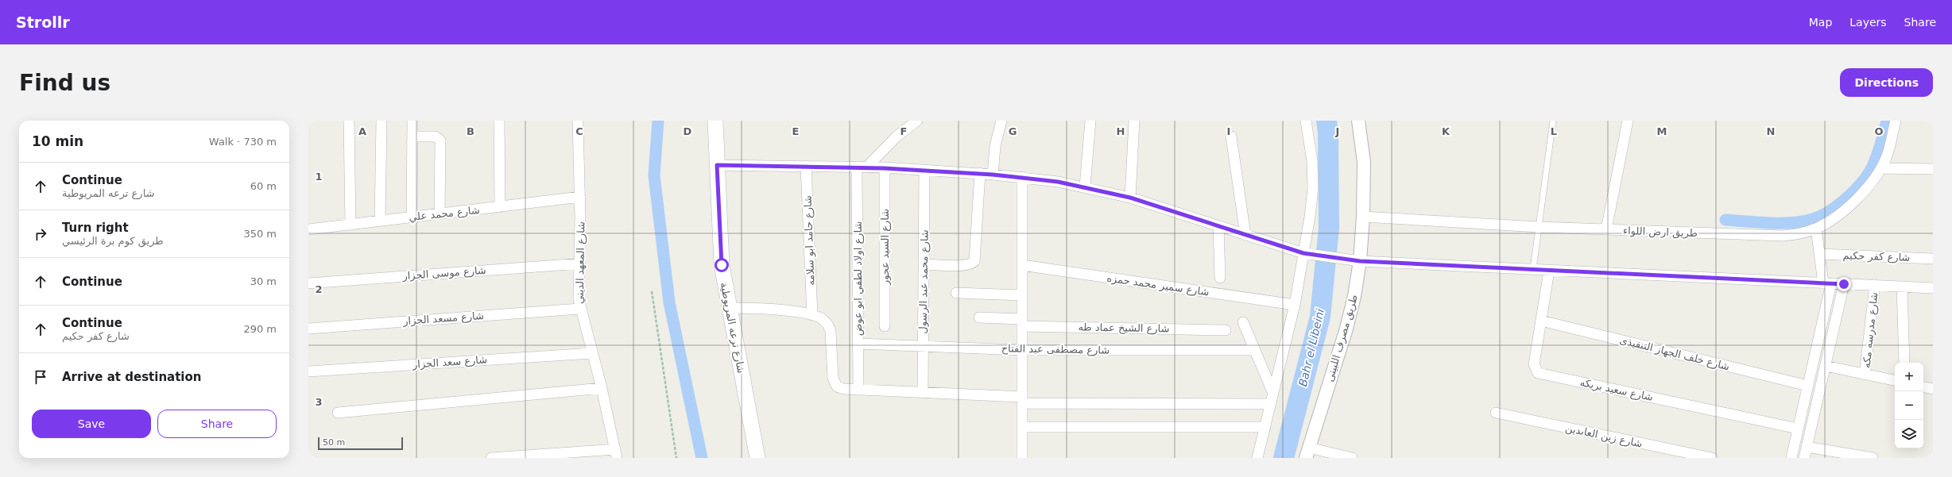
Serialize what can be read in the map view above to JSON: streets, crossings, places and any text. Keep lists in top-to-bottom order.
{
  "streets": {
    "main road": ["شارع ترعه المريوطية"],
    "street": [
      "شارع محمد علي",
      "طريق ارض اللواء",
      "شارع حامد ابو سلامه",
      "شارع السيد عجور",
      "شارع كفر حكيم",
      "شارع المعهد الديني",
      "شارع موسى الجزار",
      "شارع اولاد لطفي ابو عوض",
      "شارع محمد عبد الرسول",
      "شارع سمير محمد حمزه",
      "شارع مسعد الجزار",
      "شارع الشيخ عماد طه",
      "شارع مدرسه مكه",
      "طريق مصرف اللبينى",
      "شارع مصطفى عبد الفتاح",
      "شارع خلف الجهاز التنفيذى",
      "شارع سعد الجزار",
      "شارع سعيد بريكه",
      "شارع زين العابدين"
    ]
  },
  "crossings": [
    ["شارع محمد علي", "شارع المعهد الديني"],
    ["طريق ارض اللواء", "طريق مصرف اللبينى"],
    ["شارع المعهد الديني", "شارع موسى الجزار"],
    ["شارع المعهد الديني", "شارع مسعد الجزار"],
    ["شارع المعهد الديني", "شارع سعد الجزار"],
    ["شارع اولاد لطفي ابو عوض", "شارع مصطفى عبد الفتاح"],
    ["شارع محمد عبد الرسول", "شارع مصطفى عبد الفتاح"],
    ["شارع خلف الجهاز التنفيذى", "شارع سعيد بريكه"]
  ],
  "water": ["Bahr el Libeini"],
  "scale_bar": "50 m",
  "page": {
    "header": "Strollr",
    "nav": ["Map", "Layers", "Share"],
    "buttons": [
      "Directions",
      ["Save", "Share"]
    ],
    "title": "Find us",
    "heading": ["10 min", "Walk · 730 m"],
    "list": [
      ["Continue", "شارع ترعه المريوطية", "60 m"],
      ["Turn right", "طريق كوم برة الرئيسي", "350 m"],
      ["Continue", "30 m"],
      ["Continue", "شارع كفر حكيم", "290 m"],
      "Arrive at destination"
    ],
    "map_buttons": ["+", "−"],
    "scale": "50 m"
  },
  "grid": {
    "columns": [
      "A",
      "B",
      "C",
      "D",
      "E",
      "F",
      "G",
      "H",
      "I",
      "J",
      "K",
      "L",
      "M",
      "N",
      "O"
    ],
    "rows": ["1", "2", "3"]
  }
}
